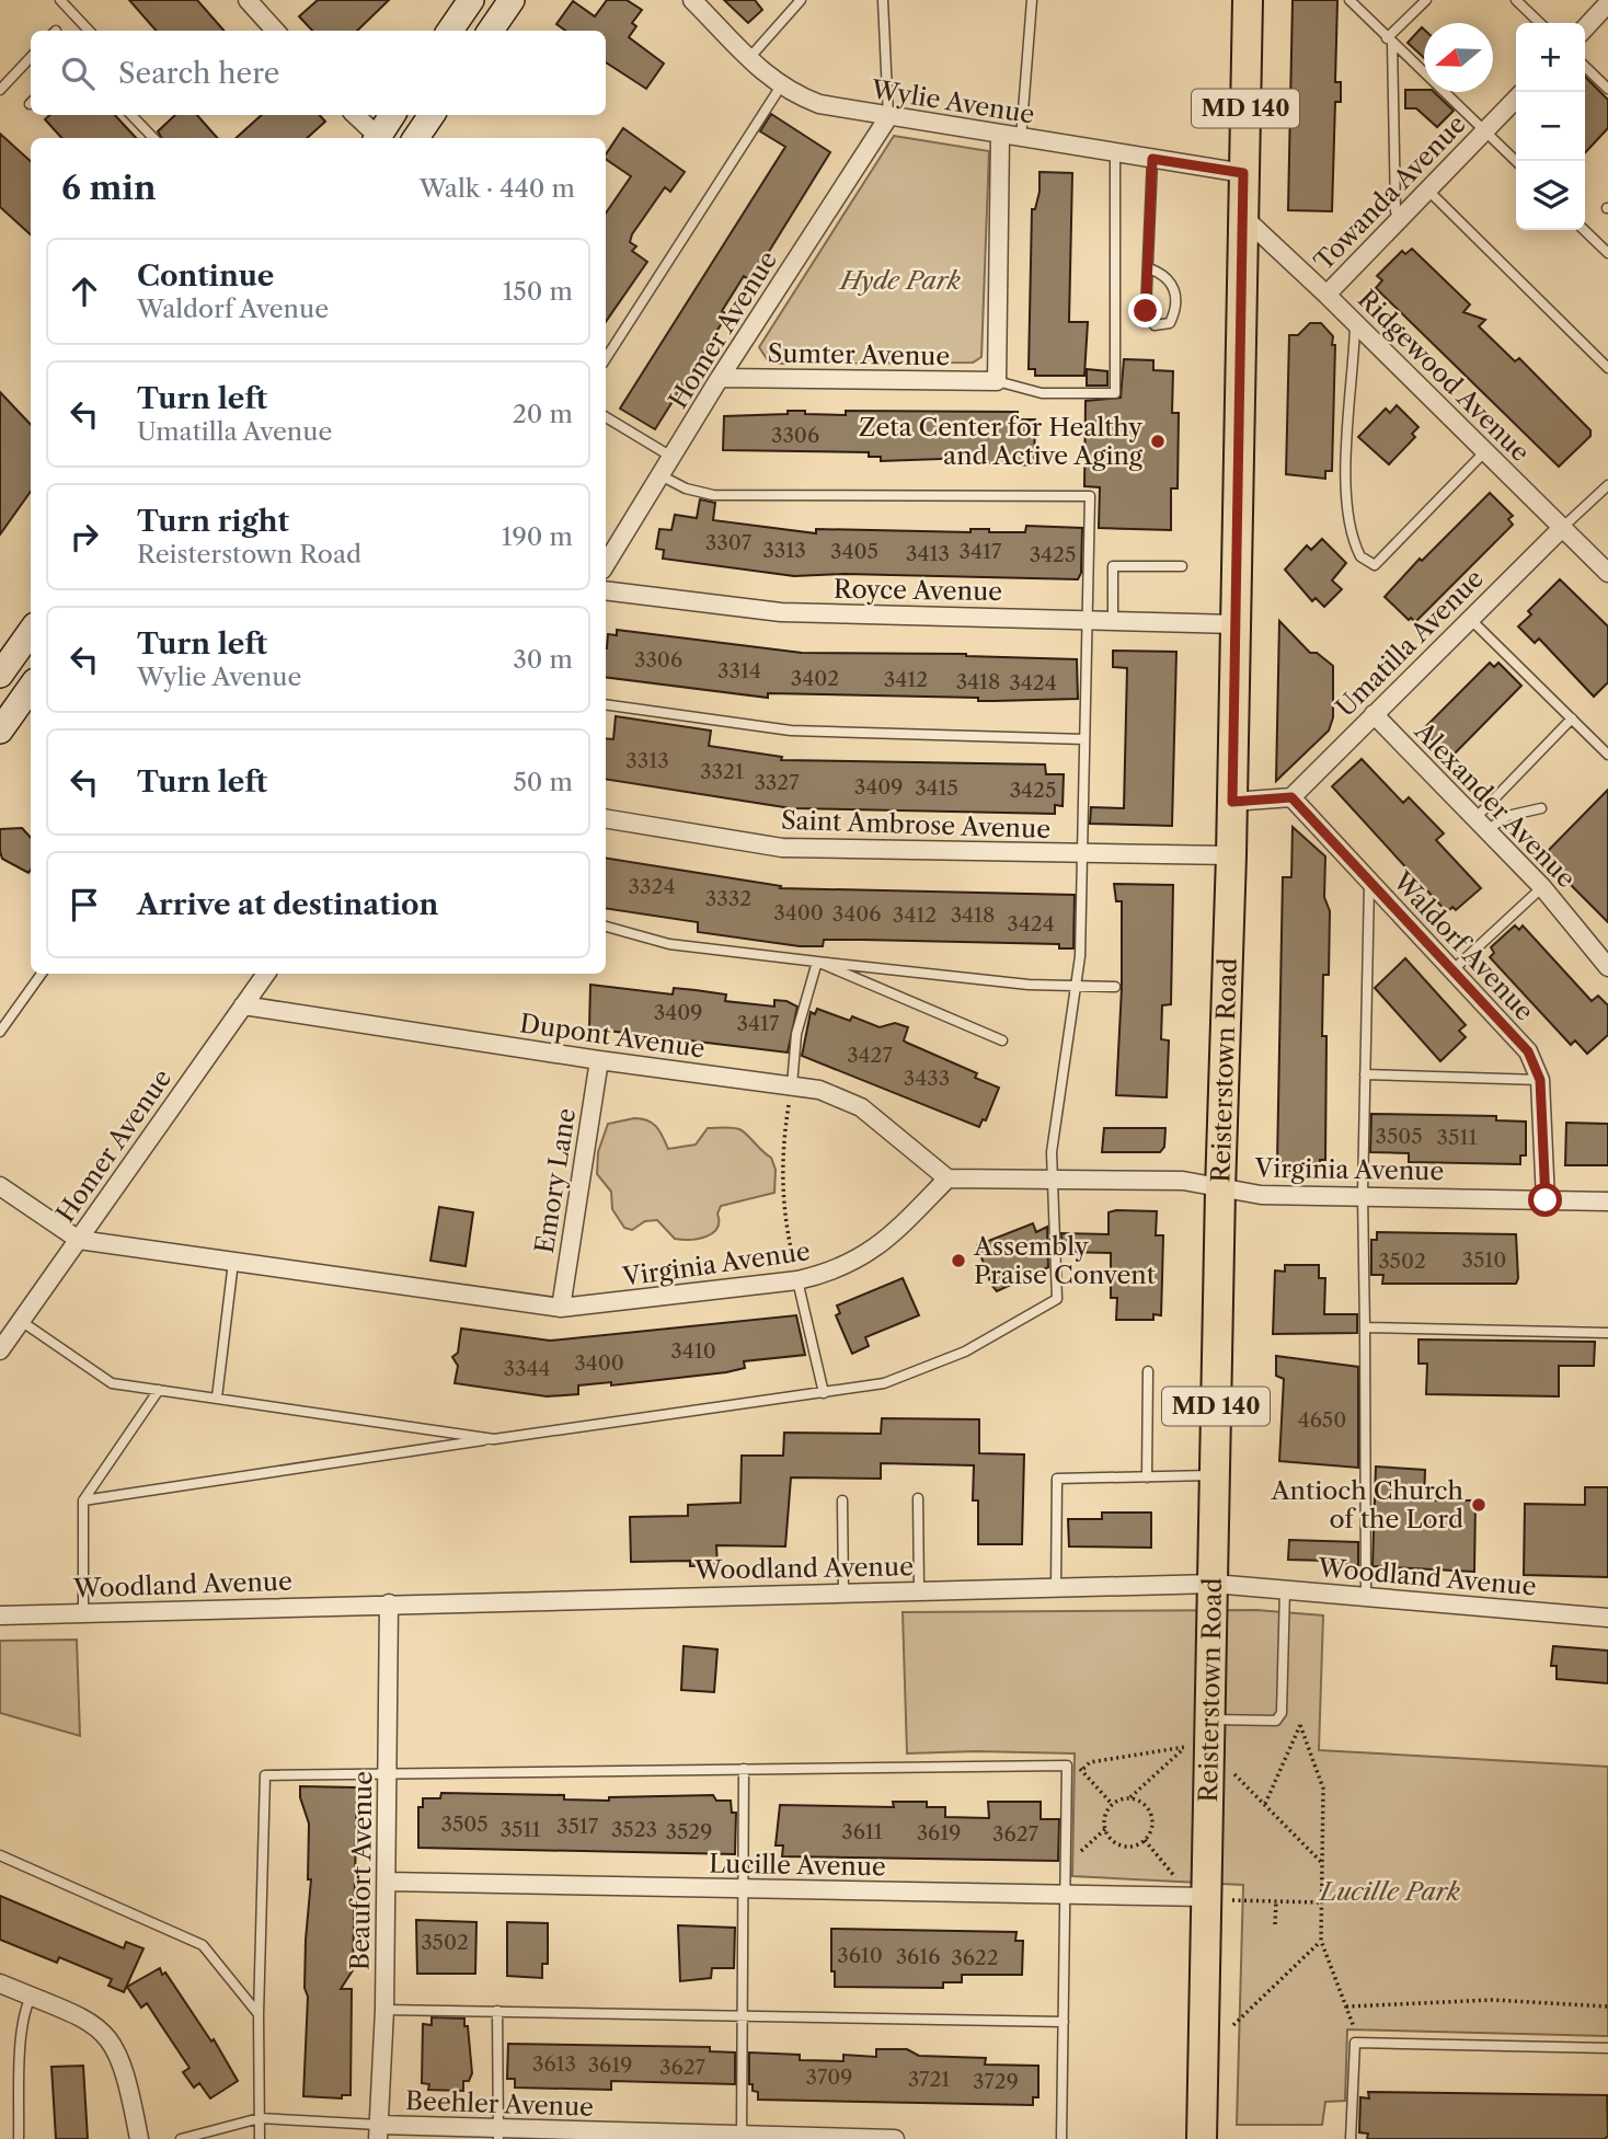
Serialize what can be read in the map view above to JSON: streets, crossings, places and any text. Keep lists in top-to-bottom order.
{
  "streets": {
    "main road": ["MD 140", "Reisterstown Road"],
    "street": [
      "Wylie Avenue",
      "Towanda Avenue",
      "Homer Avenue",
      "Sumter Avenue",
      "Ridgewood Avenue",
      "Royce Avenue",
      "Umatilla Avenue",
      "Alexander Avenue",
      "Saint Ambrose Avenue",
      "Waldorf Avenue",
      "Dupont Avenue",
      "Virginia Avenue",
      "Emory Lane",
      "Woodland Avenue",
      "Lucille Avenue",
      "Beaufort Avenue",
      "Beehler Avenue"
    ]
  },
  "crossings": [
    ["Wylie Avenue", "Homer Avenue"],
    ["Wylie Avenue", "Reisterstown Road"],
    ["Towanda Avenue", "Ridgewood Avenue"],
    ["Homer Avenue", "Sumter Avenue"],
    ["Homer Avenue", "Dupont Avenue"],
    ["Homer Avenue", "Virginia Avenue"],
    ["Ridgewood Avenue", "Umatilla Avenue"],
    ["Ridgewood Avenue", "Reisterstown Road"],
    ["Royce Avenue", "Reisterstown Road"],
    ["Umatilla Avenue", "Alexander Avenue"],
    ["Umatilla Avenue", "Waldorf Avenue"],
    ["Saint Ambrose Avenue", "Reisterstown Road"],
    ["Waldorf Avenue", "Virginia Avenue"],
    ["Dupont Avenue", "Virginia Avenue"],
    ["Dupont Avenue", "Emory Lane"],
    ["Reisterstown Road", "Virginia Avenue"],
    ["Reisterstown Road", "Woodland Avenue"],
    ["Reisterstown Road", "Lucille Avenue"],
    ["Virginia Avenue", "Emory Lane"],
    ["Woodland Avenue", "Beaufort Avenue"],
    ["Lucille Avenue", "Beaufort Avenue"],
    ["Beaufort Avenue", "Beehler Avenue"]
  ],
  "parks": ["Hyde Park", "Lucille Park"],
  "places": ["Zeta Center for Healthy and Active Aging", "Assembly Praise Convent", "Antioch Church of the Lord"],
  "house_numbers": [
    "3306",
    "3307",
    "3313",
    "3405",
    "3417",
    "3413",
    "3425",
    "3306",
    "3314",
    "3402",
    "3412",
    "3418",
    "3424",
    "3313",
    "3321",
    "3327",
    "3409",
    "3415",
    "3425",
    "3324",
    "3332",
    "3400",
    "3406",
    "3412",
    "3418",
    "3424",
    "3409",
    "3417",
    "3427",
    "3433",
    "3505",
    "3511",
    "3510",
    "3502",
    "3410",
    "3400",
    "3344",
    "4650",
    "3505",
    "3517",
    "3511",
    "3523",
    "3529",
    "3611",
    "3619",
    "3627",
    "3502",
    "3610",
    "3616",
    "3622",
    "3613",
    "3619",
    "3627",
    "3709",
    "3721",
    "3729"
  ],
  "north": "left",
  "page": {
    "map_buttons": ["+", "−"],
    "search": "Search here",
    "heading": ["6 min", "Walk · 440 m"],
    "list": [
      ["Continue", "Waldorf Avenue", "150 m"],
      ["Turn left", "Umatilla Avenue", "20 m"],
      ["Turn right", "Reisterstown Road", "190 m"],
      ["Turn left", "Wylie Avenue", "30 m"],
      ["Turn left", "50 m"],
      "Arrive at destination"
    ]
  }
}
